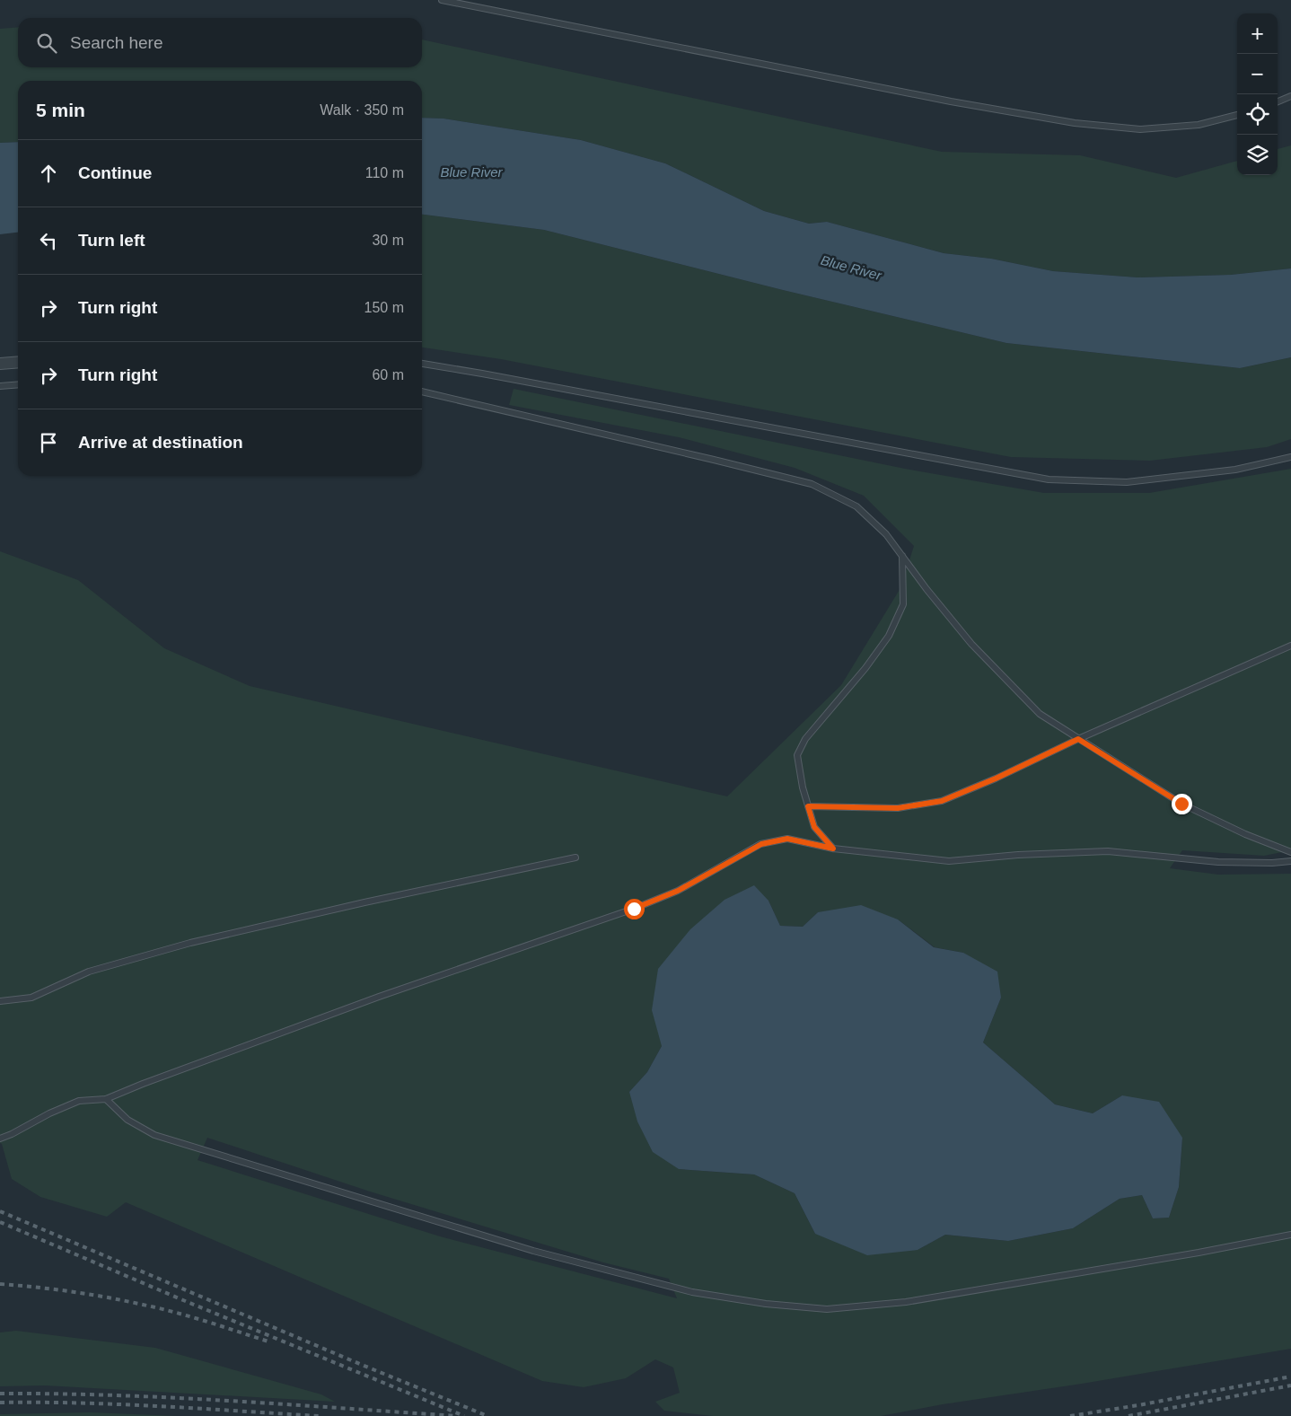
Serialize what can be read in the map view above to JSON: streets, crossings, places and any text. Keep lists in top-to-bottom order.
{
  "water": ["Blue River"],
  "page": {
    "map_buttons": ["+", "−"],
    "search": "Search here",
    "heading": ["5 min", "Walk · 350 m"],
    "list": [
      ["Continue", "110 m"],
      ["Turn left", "30 m"],
      ["Turn right", "150 m"],
      ["Turn right", "60 m"],
      "Arrive at destination"
    ]
  }
}
